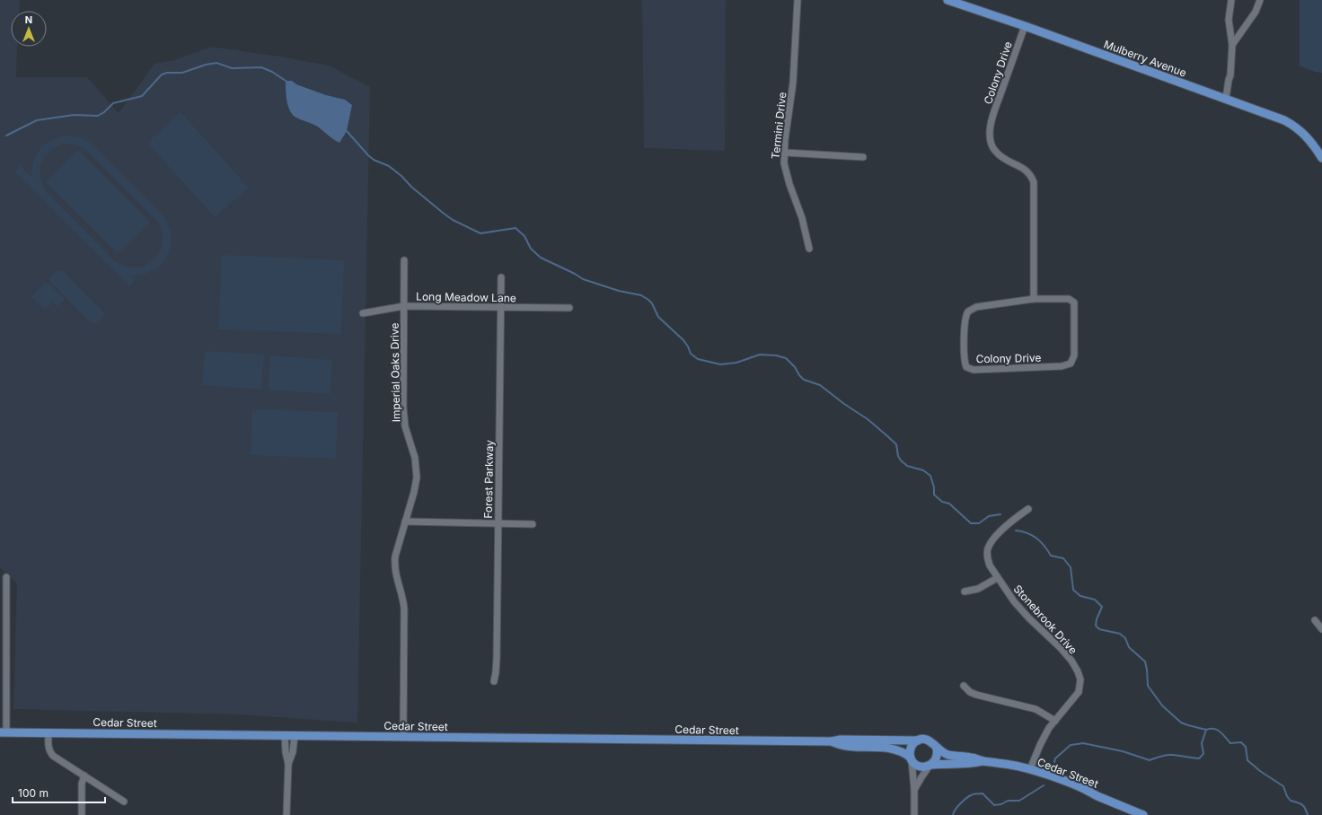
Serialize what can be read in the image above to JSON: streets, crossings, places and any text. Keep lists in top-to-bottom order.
{
  "streets": {
    "main road": ["Mulberry Avenue", "Cedar Street"],
    "street": [
      "Colony Drive",
      "Termini Drive",
      "Long Meadow Lane",
      "Imperial Oaks Drive",
      "Forest Parkway",
      "Stonebrook Drive"
    ]
  },
  "crossings": [
    ["Mulberry Avenue", "Colony Drive"],
    ["Long Meadow Lane", "Imperial Oaks Drive"],
    ["Long Meadow Lane", "Forest Parkway"],
    ["Imperial Oaks Drive", "Cedar Street"],
    ["Stonebrook Drive", "Cedar Street"]
  ],
  "scale_bar": "100 m",
  "north": "top"
}
